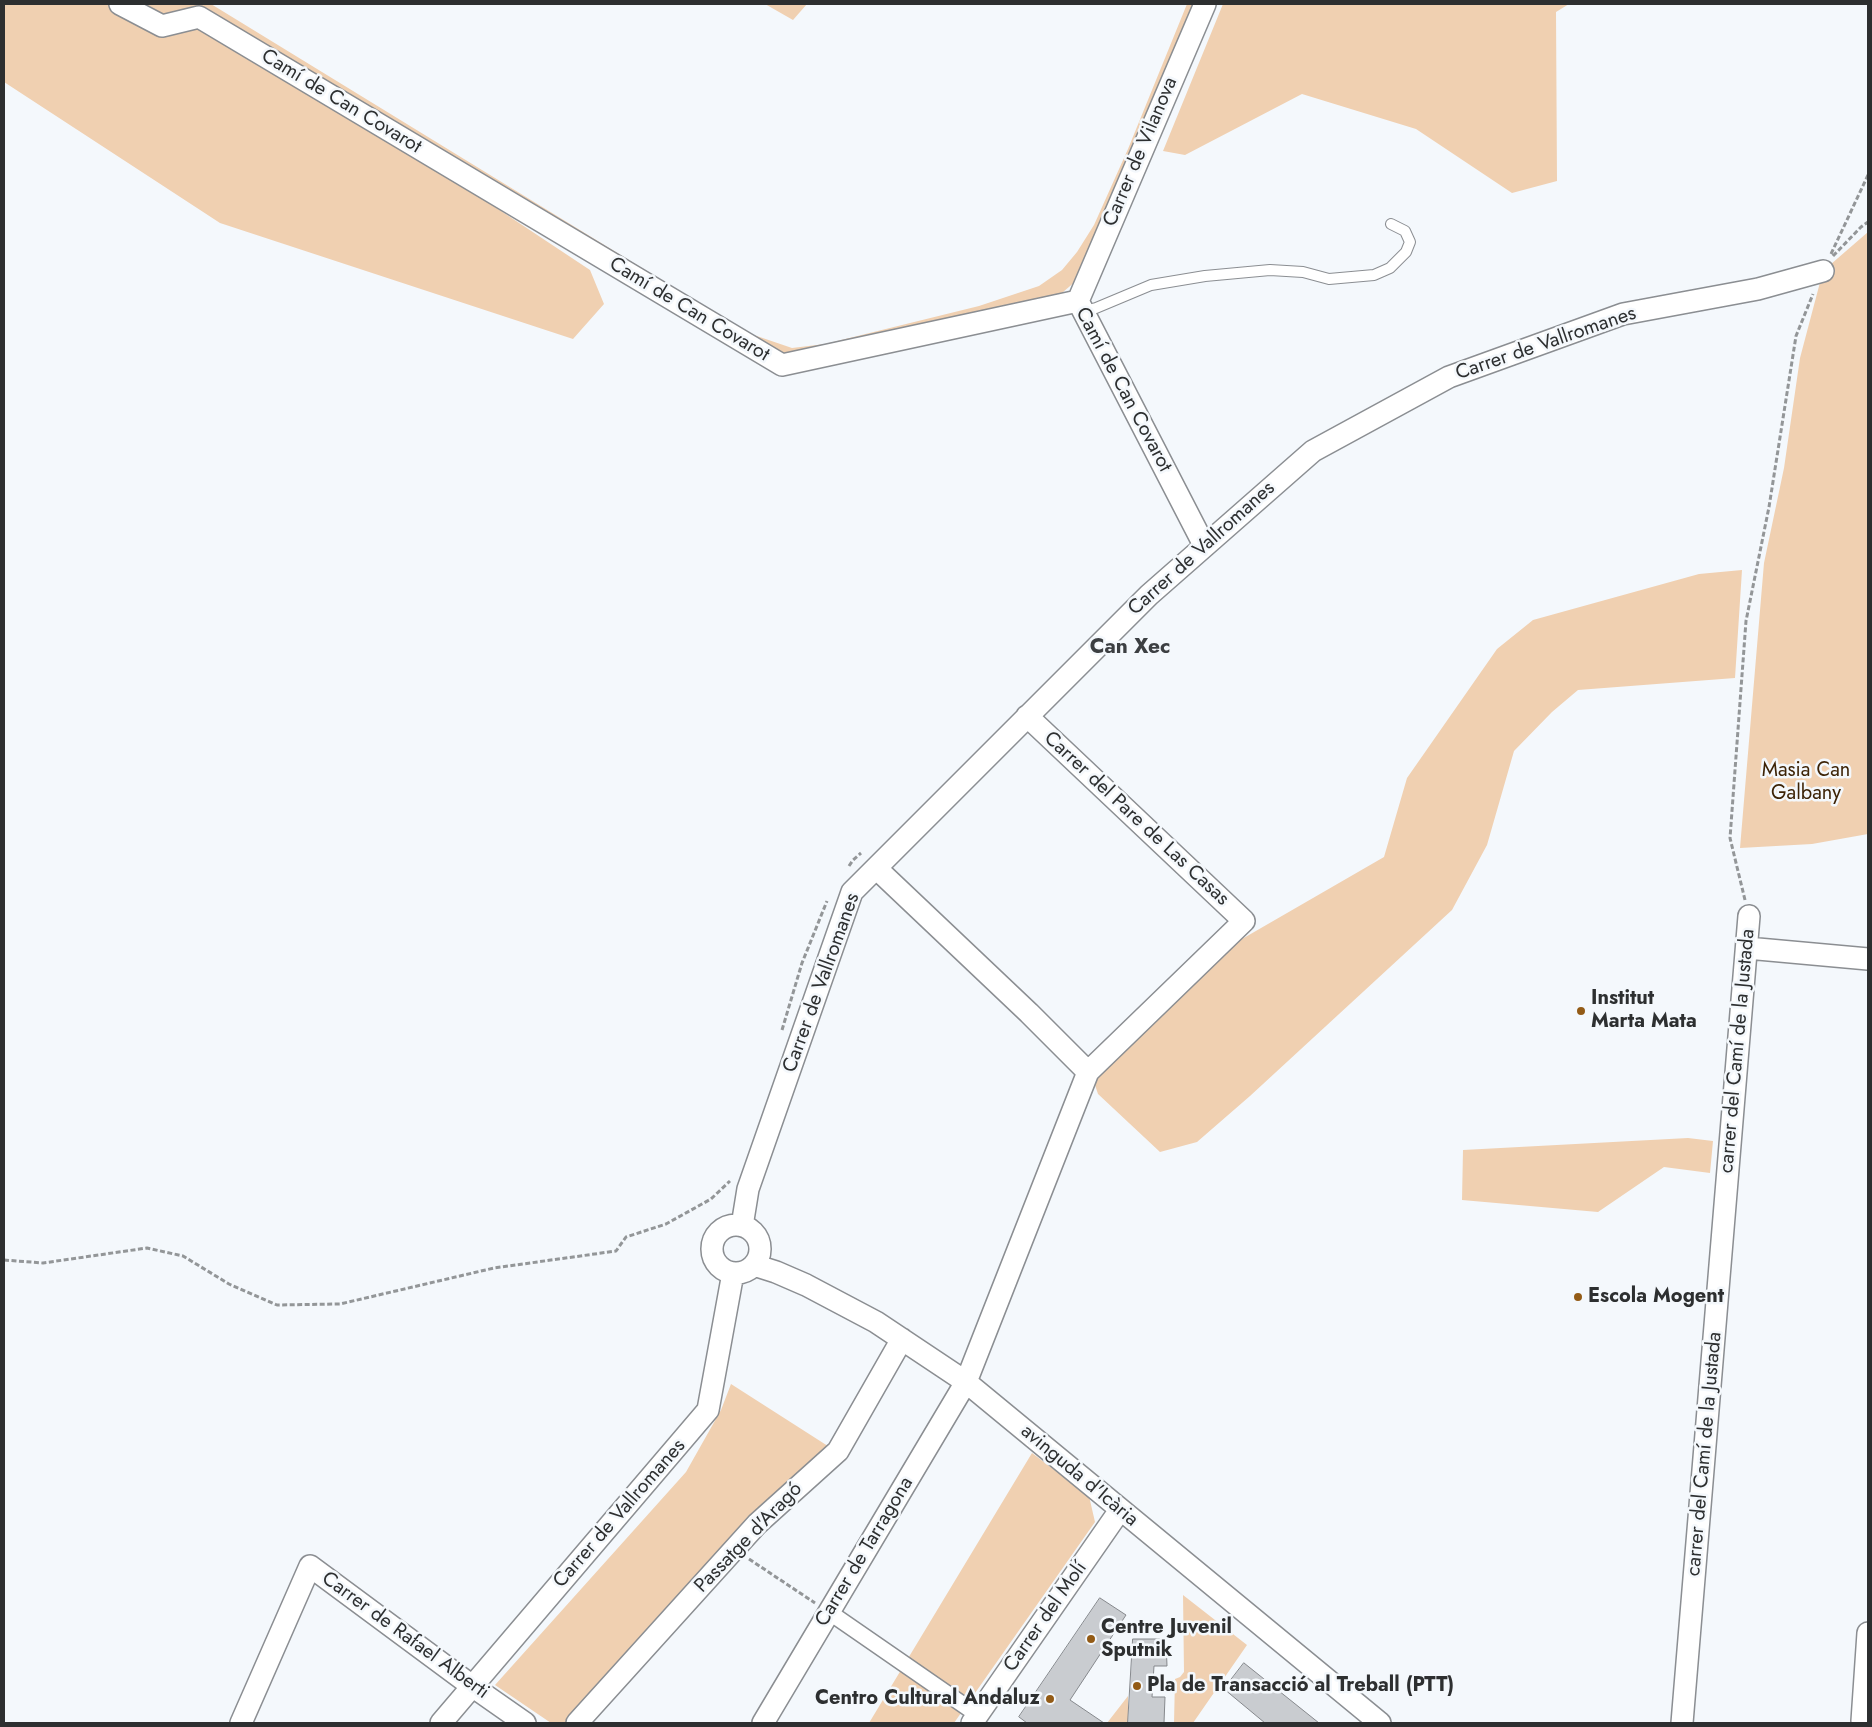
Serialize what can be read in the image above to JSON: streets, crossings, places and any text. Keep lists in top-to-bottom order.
{
  "streets": {
    "street": [
      "Camí de Can Covarot",
      "Carrer de Vilanova",
      "Carrer de Vallromanes",
      "Carrer del Pare de Las Casas",
      "carrer del Camí de la Justada",
      "avinguda d'Icària",
      "Passatge d'Aragó",
      "Carrer de Tarragona",
      "Carrer del Molí",
      "Carrer de Rafael Alberti"
    ]
  },
  "crossings": [
    ["Camí de Can Covarot", "Carrer de Vilanova"],
    ["Camí de Can Covarot", "Carrer de Vallromanes"],
    ["Carrer de Vallromanes", "Carrer del Pare de Las Casas"],
    ["Carrer de Vallromanes", "avinguda d'Icària"],
    ["Carrer de Vallromanes", "Carrer de Rafael Alberti"],
    ["Carrer del Pare de Las Casas", "Carrer de Tarragona"],
    ["avinguda d'Icària", "Passatge d'Aragó"],
    ["avinguda d'Icària", "Carrer de Tarragona"],
    ["avinguda d'Icària", "Carrer del Molí"]
  ],
  "districts": ["Can Xec"],
  "parks": ["Masia Can Galbany"],
  "places": [
    "Institut Marta Mata",
    "Escola Mogent",
    "Centre Juvenil Sputnik",
    "Pla de Transacció al Treball (PTT)",
    "Centro Cultural Andaluz"
  ]
}
